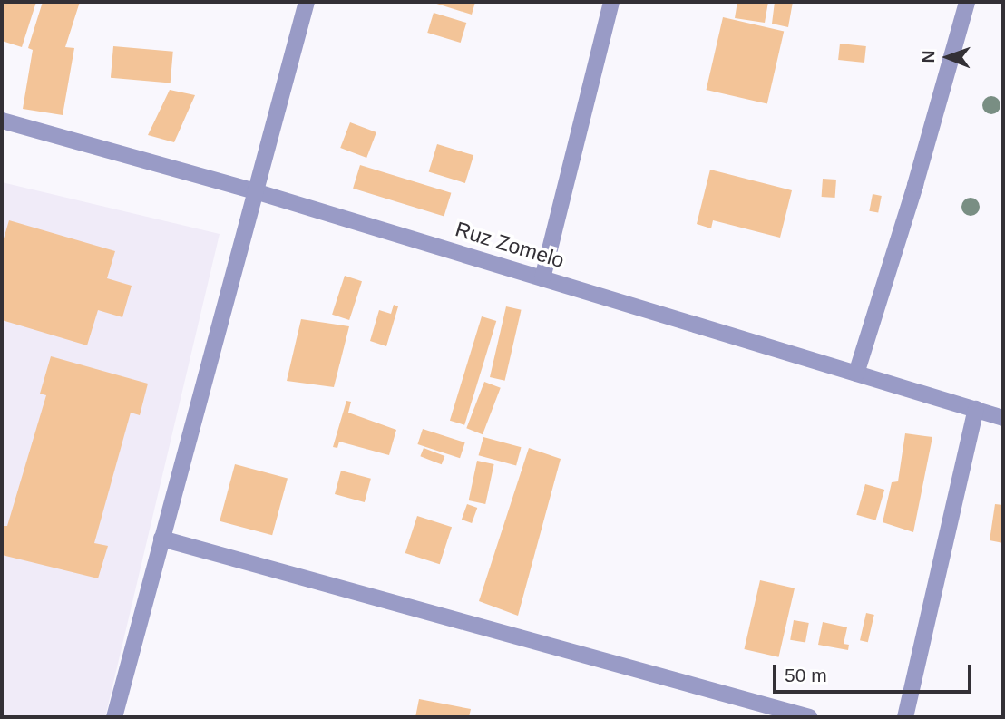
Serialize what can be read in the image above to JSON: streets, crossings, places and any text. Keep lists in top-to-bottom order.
{
  "streets": {
    "street": ["Ruz Zomelo"]
  },
  "scale_bar": "50 m",
  "north": "left"
}
